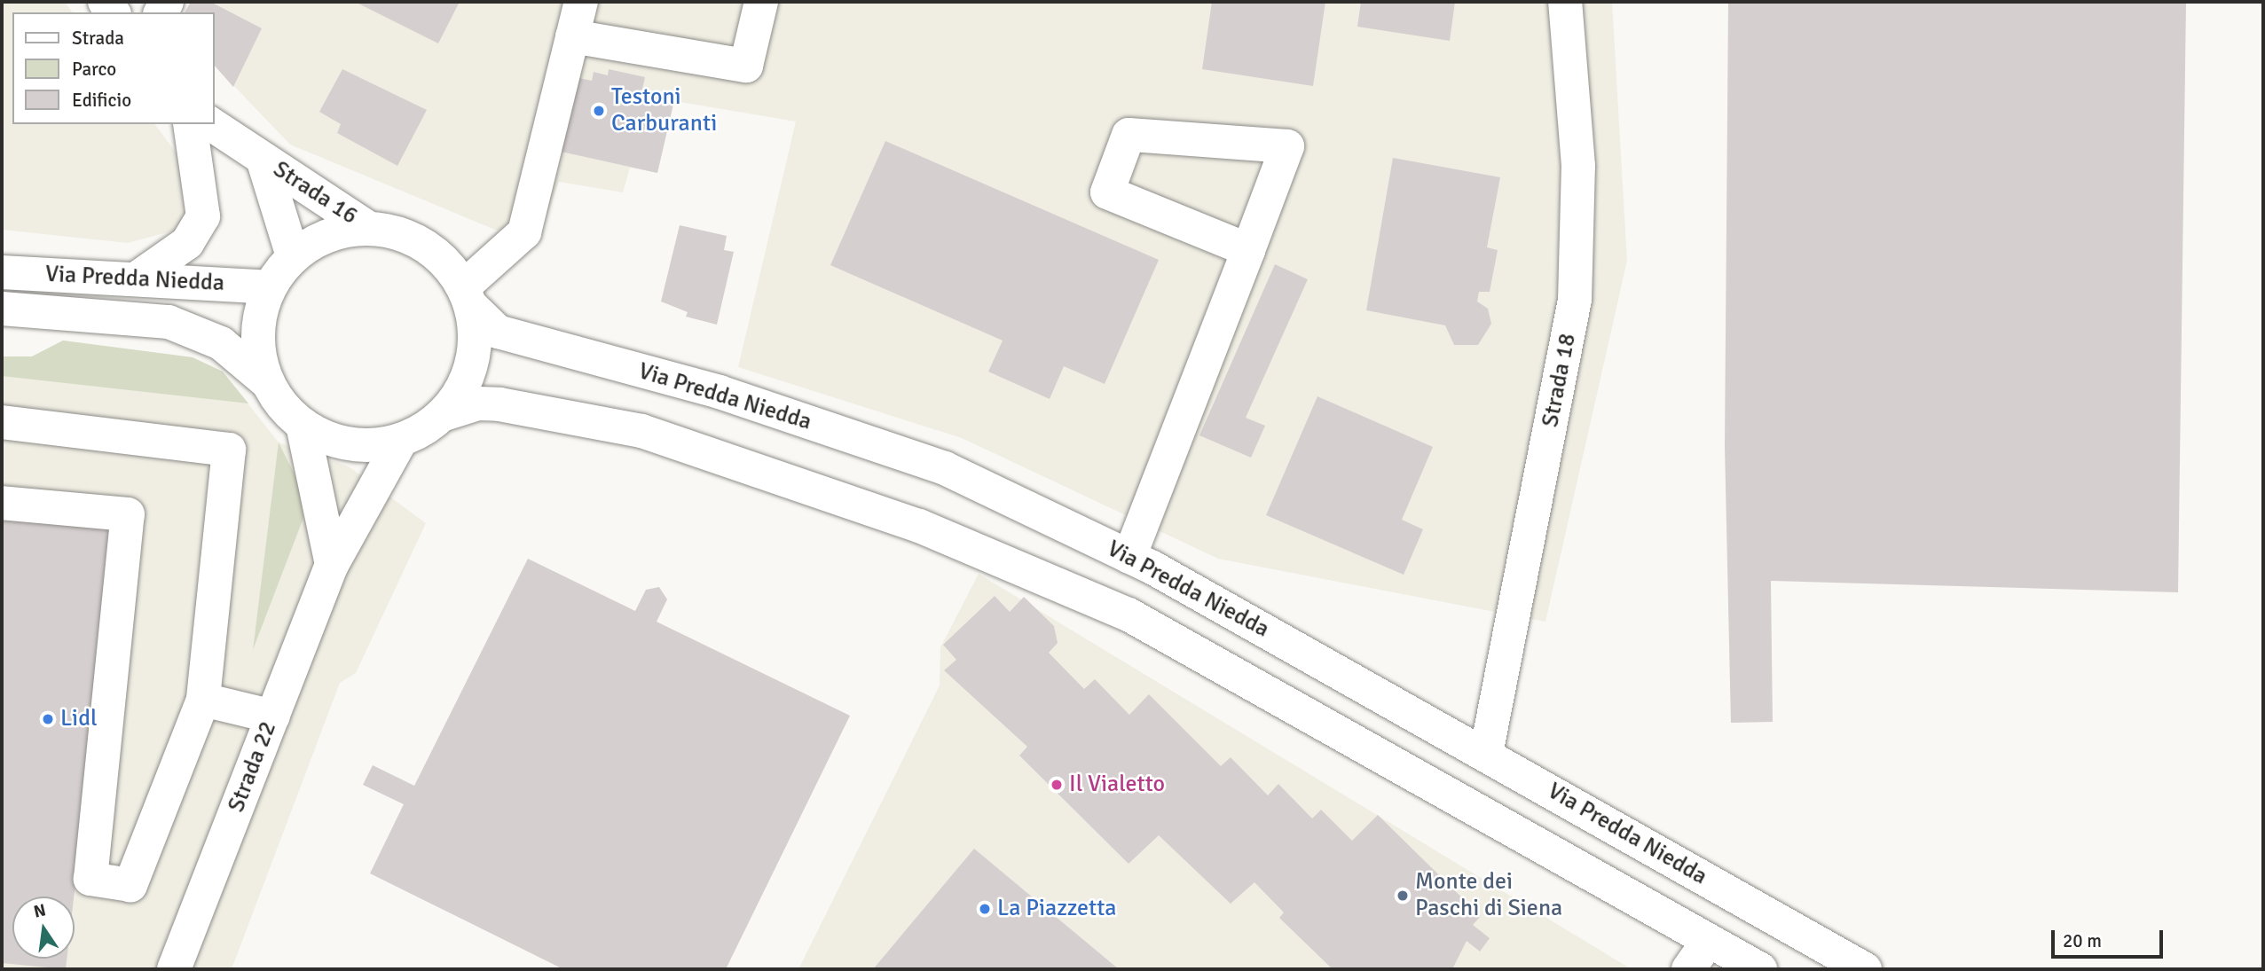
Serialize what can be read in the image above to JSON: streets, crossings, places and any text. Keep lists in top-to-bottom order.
{
  "streets": {
    "main road": [
      "Strada 16",
      "Via Predda Niedda",
      "Strada 18",
      "Strada 22"
    ]
  },
  "crossings": [
    ["Strada 16", "Via Predda Niedda"],
    ["Strada 16", "Strada 22"],
    ["Via Predda Niedda", "Strada 18"],
    ["Via Predda Niedda", "Strada 22"]
  ],
  "places": [
    "Testoni Carburanti",
    "Lidl",
    "Il Vialetto",
    "Monte dei Paschi di Siena",
    "La Piazzetta"
  ],
  "legend": ["Strada", "Parco", "Edificio"],
  "scale_bar": "20 m",
  "north": "top"
}
